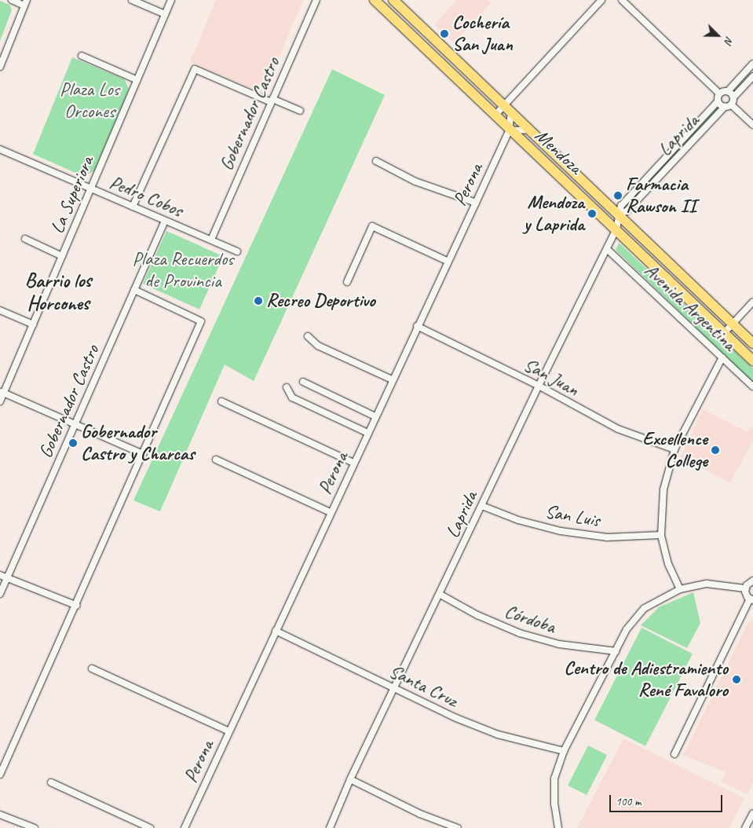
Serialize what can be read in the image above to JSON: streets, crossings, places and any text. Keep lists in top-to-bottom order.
{
  "streets": {
    "main road": ["Mendoza"],
    "street": [
      "Gobernador Castro",
      "Laprida",
      "Perona",
      "La Superiora",
      "Pedro Cobos",
      "Avenida Argentina",
      "San Juan",
      "San Luis",
      "Córdoba",
      "Santa Cruz"
    ]
  },
  "crossings": [
    ["Gobernador Castro", "Pedro Cobos"],
    ["Laprida", "Mendoza"],
    ["Laprida", "Avenida Argentina"],
    ["Laprida", "San Juan"],
    ["Laprida", "San Luis"],
    ["Laprida", "Córdoba"],
    ["Laprida", "Santa Cruz"],
    ["Mendoza", "Perona"],
    ["Perona", "San Juan"],
    ["Perona", "Santa Cruz"],
    ["La Superiora", "Pedro Cobos"]
  ],
  "districts": ["Barrio los Horcones"],
  "parks": ["Plaza Los Orcones", "Plaza Recuerdos de Provincia"],
  "places": [
    "Cochería San Juan",
    "Farmacia Rawson II",
    "Mendoza y Laprida",
    "Recreo Deportivo",
    "Gobernador Castro y Charcas",
    "Excellence College",
    "Centro de Adiestramiento René Favaloro"
  ],
  "scale_bar": "100 m",
  "north": "bottom right"
}
